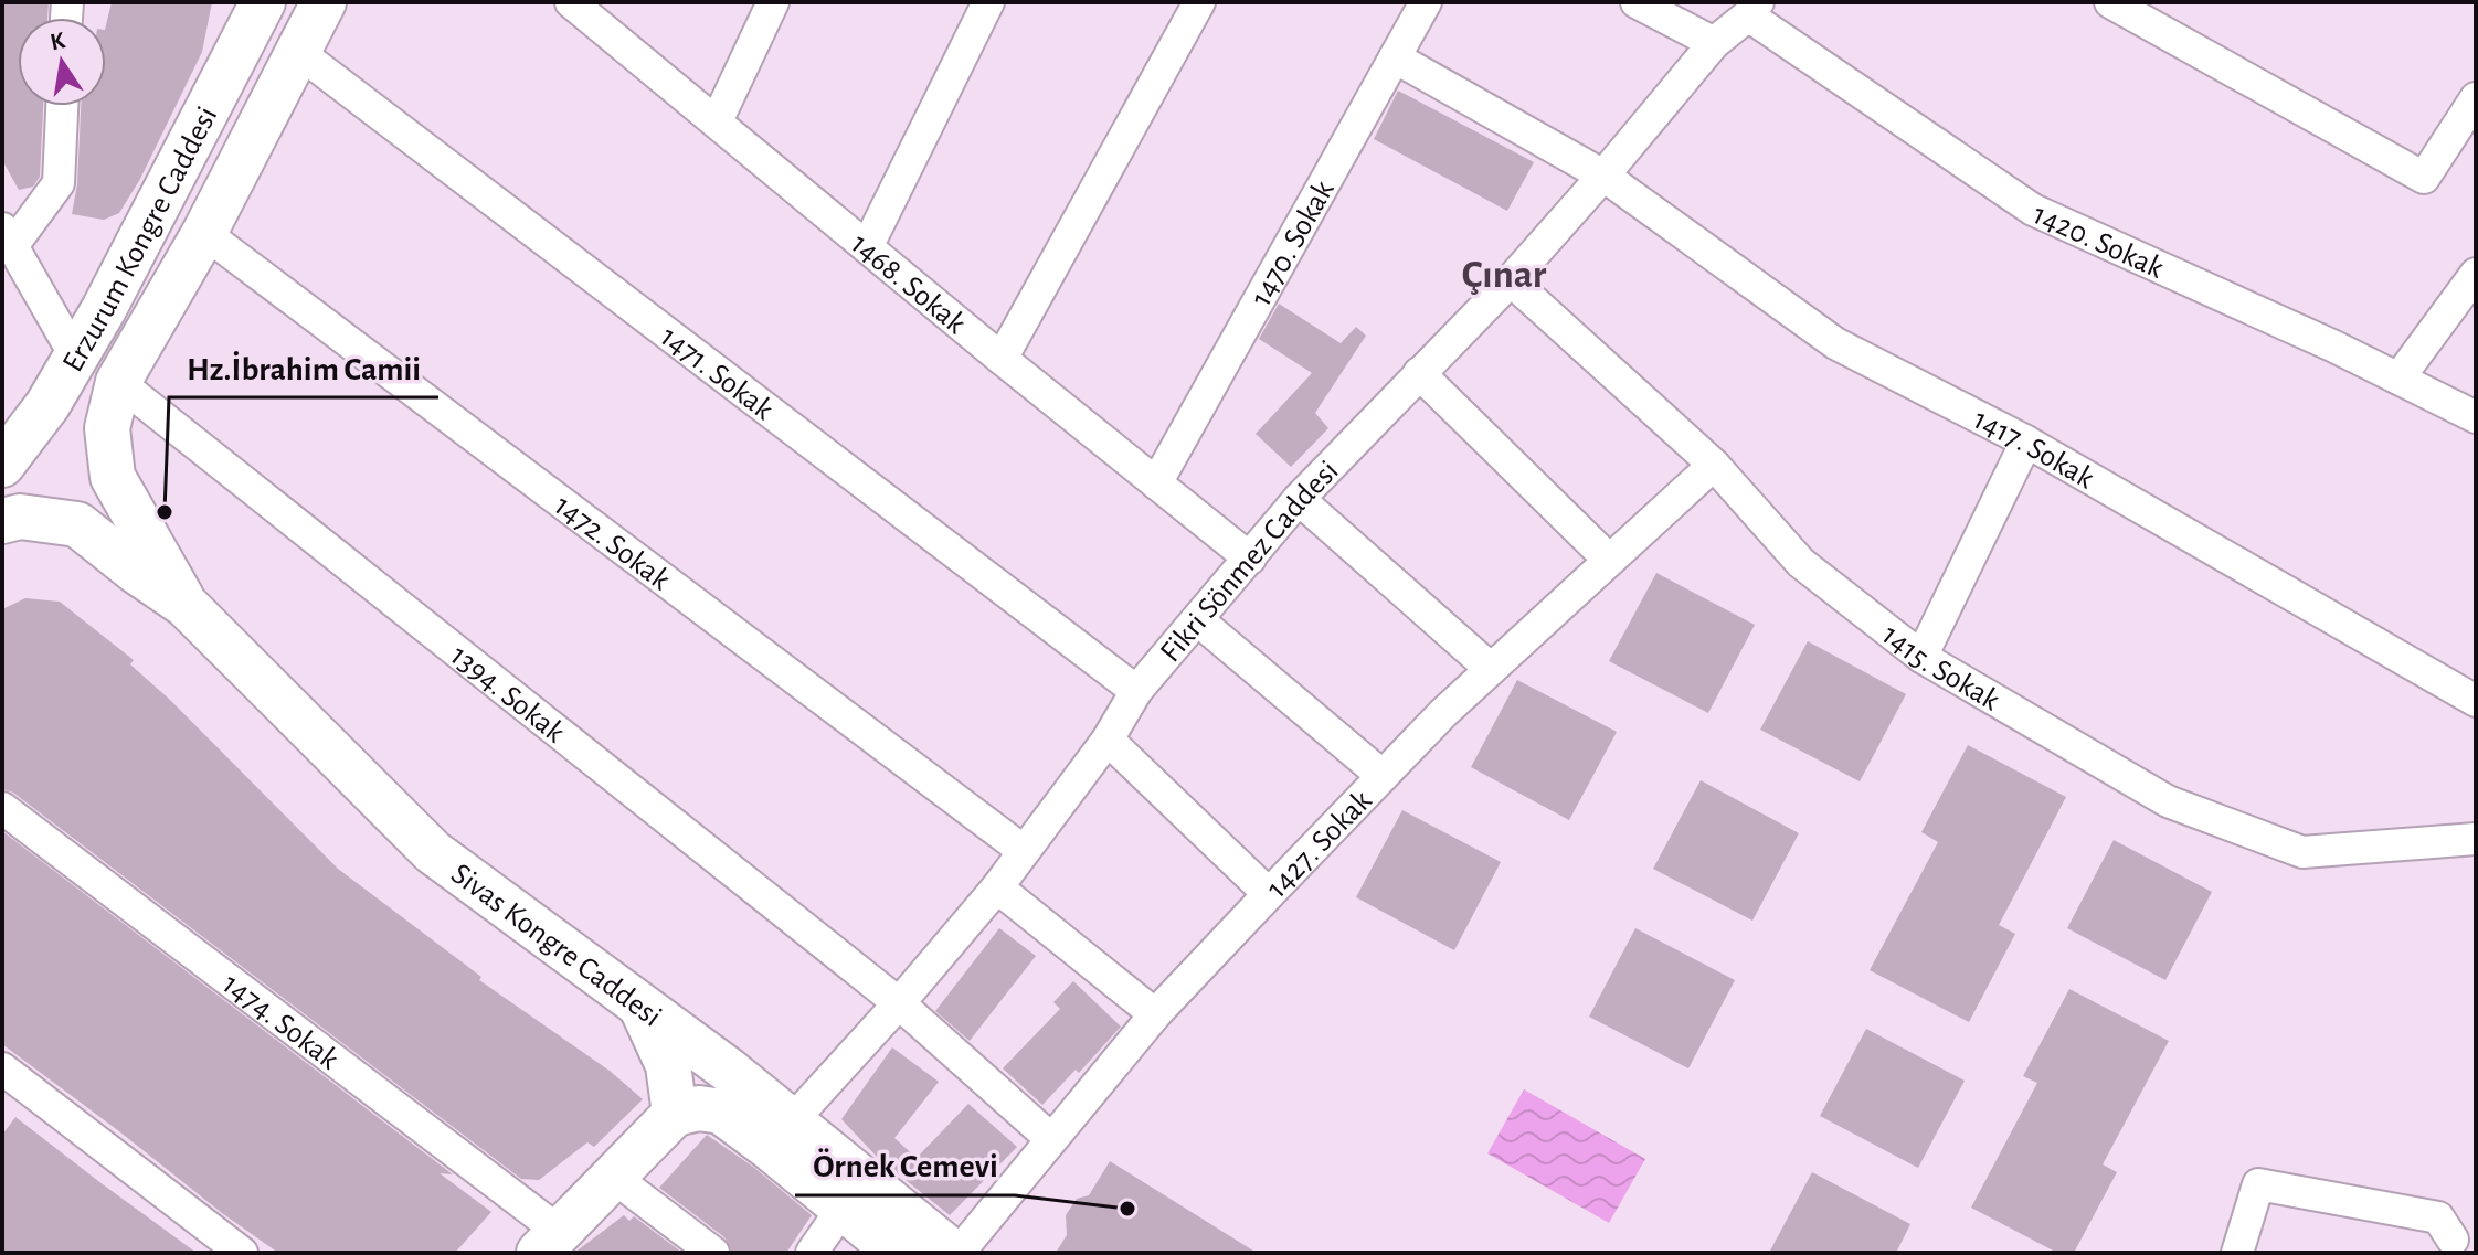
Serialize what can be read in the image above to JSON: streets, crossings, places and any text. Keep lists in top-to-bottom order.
{
  "streets": {
    "main road": ["Erzurum Kongre Caddesi", "Sivas Kongre Caddesi"],
    "street": [
      "1420. Sokak",
      "1470. Sokak",
      "1468. Sokak",
      "1471. Sokak",
      "1417. Sokak",
      "1472. Sokak",
      "Fikri Sönmez Caddesi",
      "1415. Sokak",
      "1394. Sokak",
      "1427. Sokak",
      "1474. Sokak"
    ]
  },
  "crossings": [
    ["Erzurum Kongre Caddesi", "1471. Sokak"],
    ["Erzurum Kongre Caddesi", "1472. Sokak"],
    ["Erzurum Kongre Caddesi", "1394. Sokak"],
    ["Erzurum Kongre Caddesi", "Sivas Kongre Caddesi"],
    ["1420. Sokak", "Fikri Sönmez Caddesi"],
    ["1470. Sokak", "1468. Sokak"],
    ["1470. Sokak", "1417. Sokak"],
    ["1468. Sokak", "Fikri Sönmez Caddesi"],
    ["1471. Sokak", "Fikri Sönmez Caddesi"],
    ["1417. Sokak", "Fikri Sönmez Caddesi"],
    ["1472. Sokak", "Fikri Sönmez Caddesi"],
    ["Fikri Sönmez Caddesi", "1415. Sokak"],
    ["Fikri Sönmez Caddesi", "1394. Sokak"],
    ["Fikri Sönmez Caddesi", "Sivas Kongre Caddesi"],
    ["1415. Sokak", "1427. Sokak"],
    ["1394. Sokak", "1427. Sokak"],
    ["1394. Sokak", "Sivas Kongre Caddesi"],
    ["1427. Sokak", "Sivas Kongre Caddesi"]
  ],
  "districts": ["Çınar"],
  "places": ["Hz.İbrahim Camii", "Örnek Cemevi"],
  "north": "top"
}
